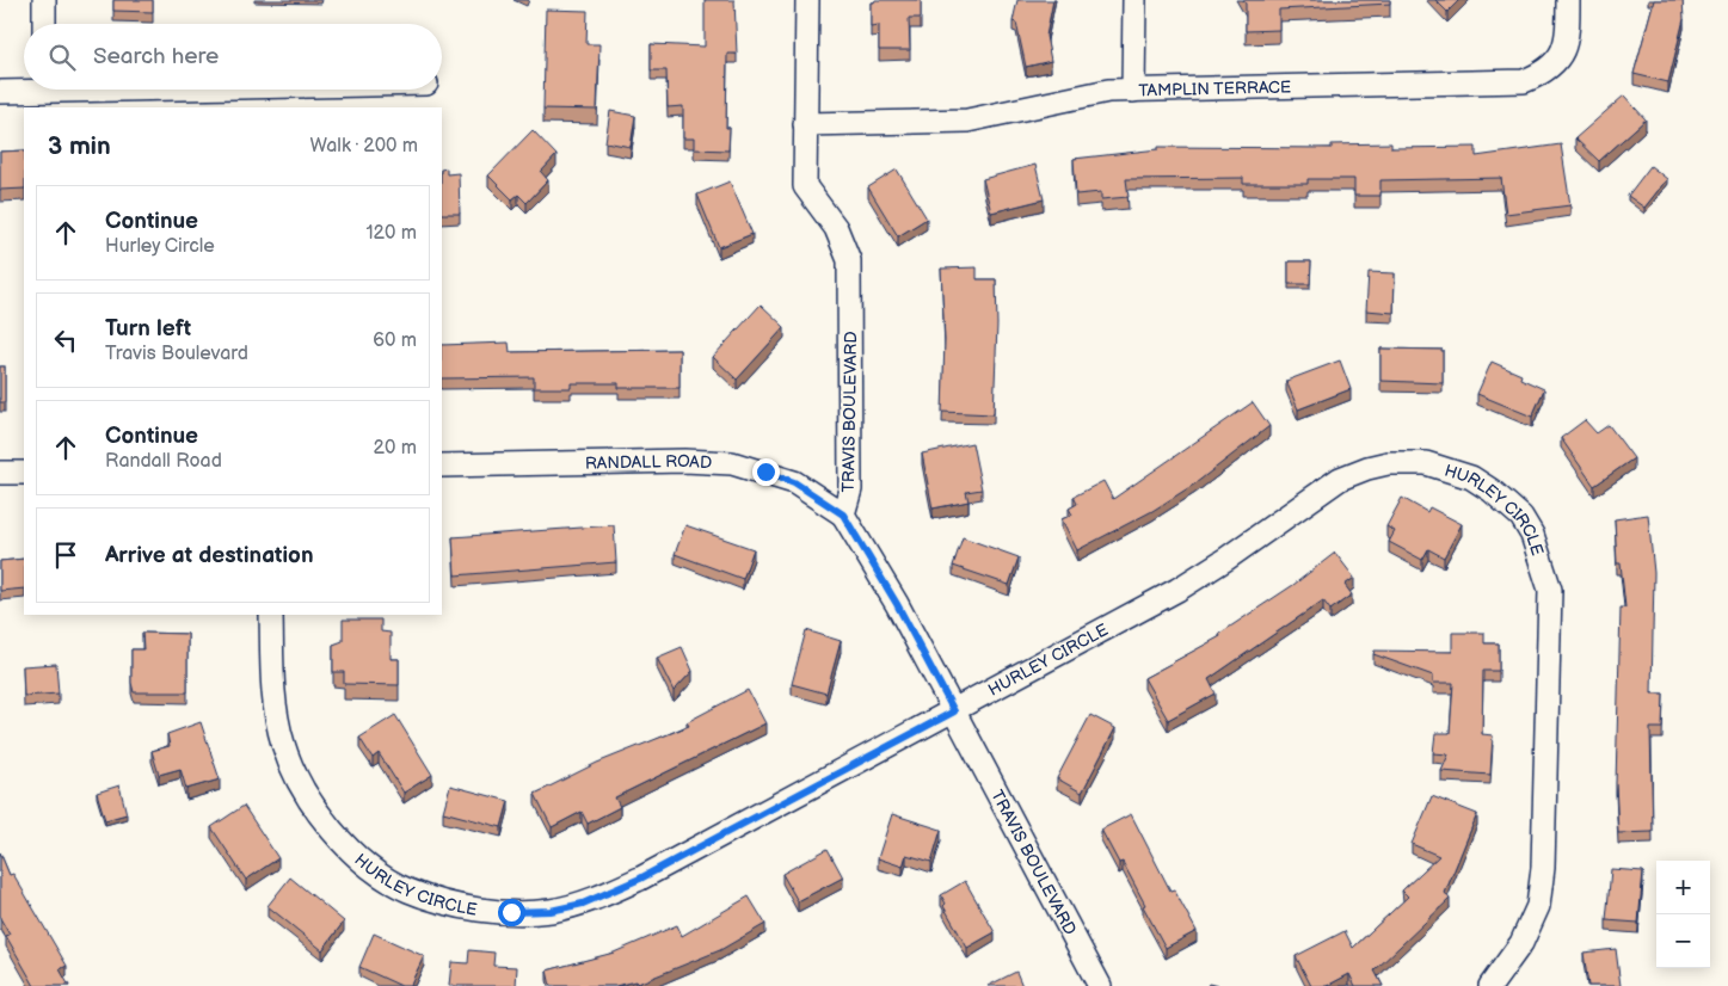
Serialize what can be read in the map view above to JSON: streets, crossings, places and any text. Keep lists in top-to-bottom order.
{
  "streets": {
    "street": [
      "TAMPLIN TERRACE",
      "TRAVIS BOULEVARD",
      "RANDALL ROAD",
      "HURLEY CIRCLE"
    ]
  },
  "crossings": [
    ["TAMPLIN TERRACE", "TRAVIS BOULEVARD"],
    ["TRAVIS BOULEVARD", "RANDALL ROAD"],
    ["TRAVIS BOULEVARD", "HURLEY CIRCLE"]
  ],
  "page": {
    "search": "Search here",
    "heading": ["3 min", "Walk · 200 m"],
    "list": [
      ["Continue", "Hurley Circle", "120 m"],
      ["Turn left", "Travis Boulevard", "60 m"],
      ["Continue", "Randall Road", "20 m"],
      "Arrive at destination"
    ],
    "map_buttons": ["+", "−"]
  }
}
